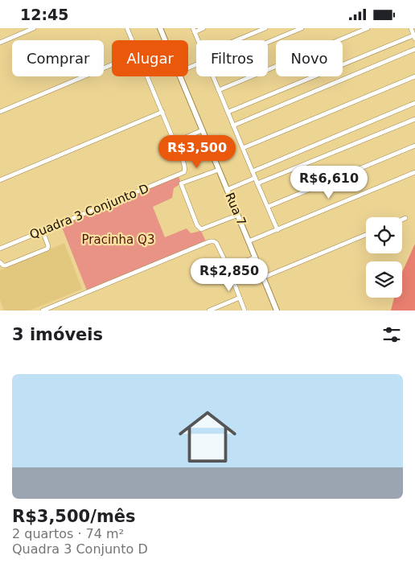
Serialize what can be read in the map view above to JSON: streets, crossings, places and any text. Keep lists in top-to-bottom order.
{
  "streets": {
    "main road": ["Rua 7"],
    "street": ["Quadra 3 Conjunto D"]
  },
  "parks": ["Pracinha Q3"],
  "page": {
    "status": "12:45",
    "chip": [
      "Comprar",
      "Alugar",
      "Filtros",
      "Novo"
    ],
    "price": ["R$3,500", "R$6,610", "R$2,850"],
    "heading": "3 imóveis",
    "list": [
      {
        "name": "R$3,500/mês",
        "note": "2 quartos · 74 m² · Quadra 3 Conjunto D"
      }
    ]
  }
}
